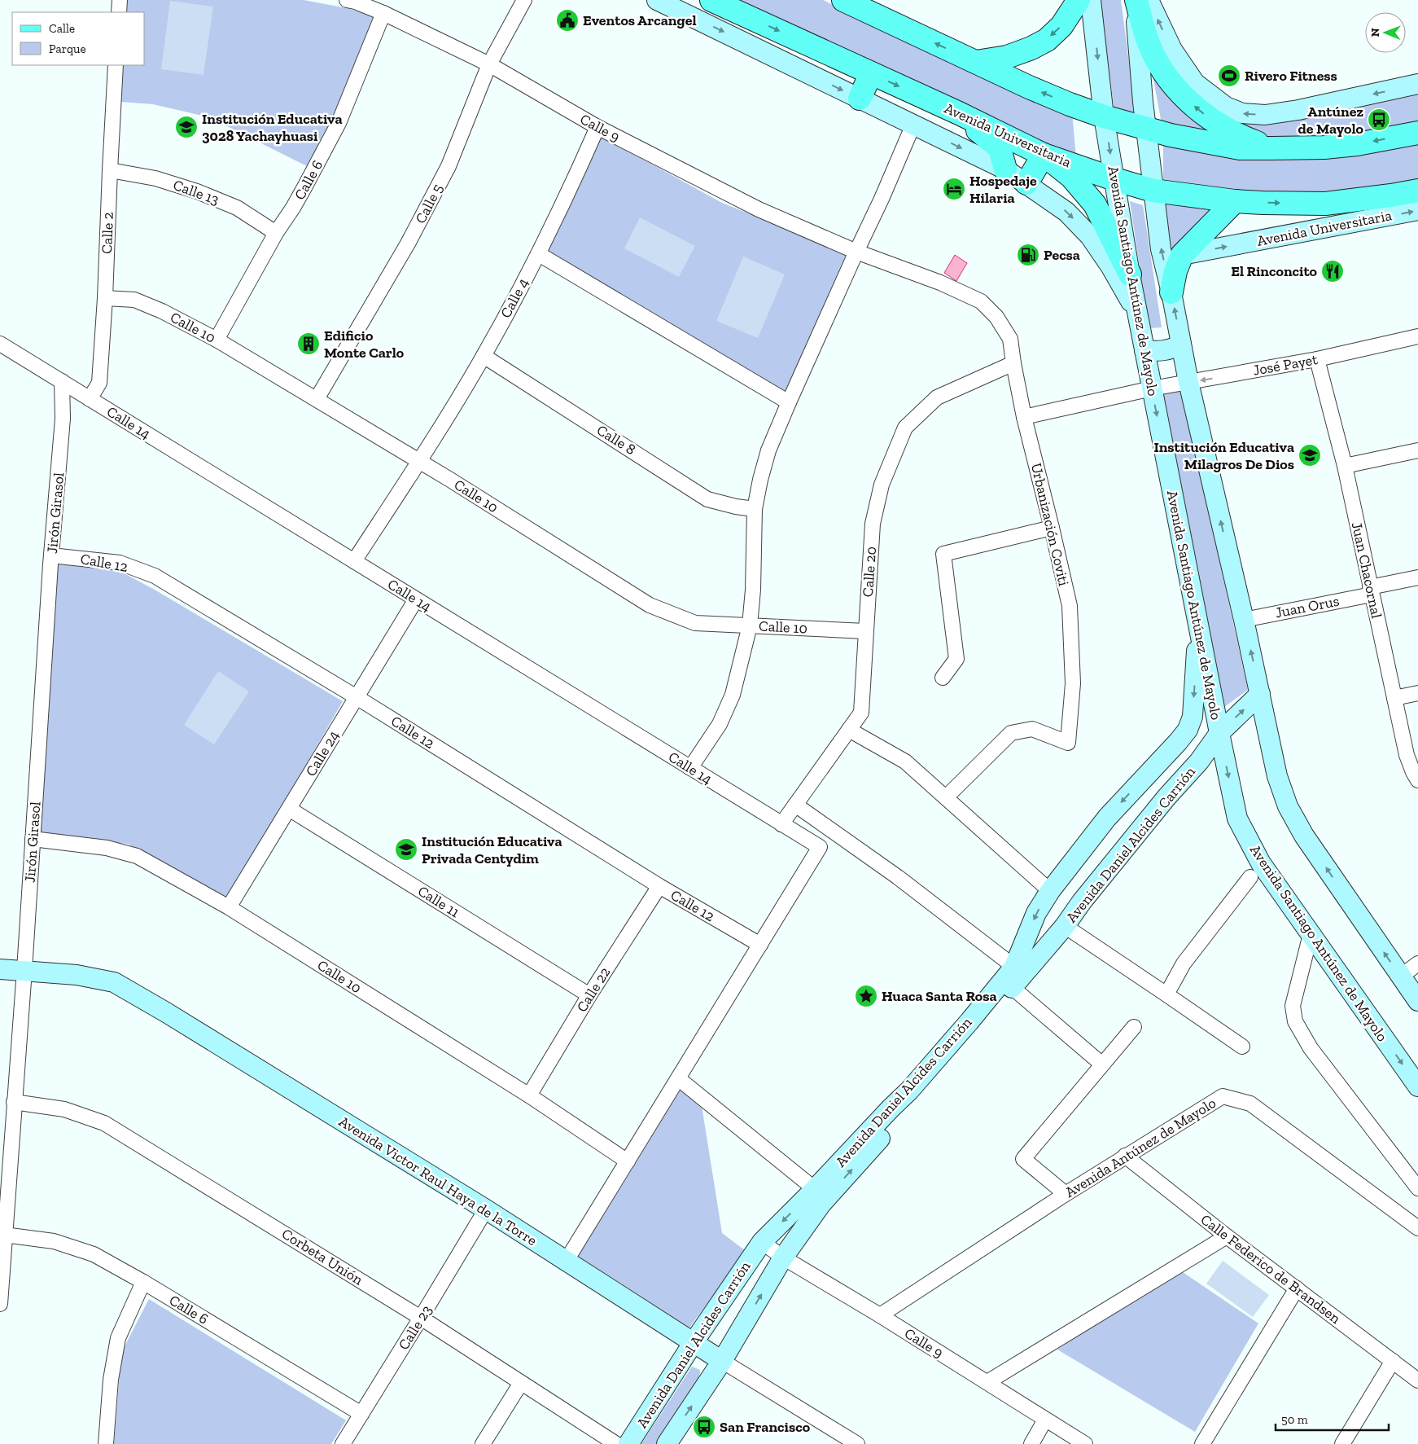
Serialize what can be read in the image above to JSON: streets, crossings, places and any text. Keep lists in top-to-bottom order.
{
  "streets": {
    "main road": ["Avenida Universitaria"],
    "street": [
      "Calle 9",
      "Calle 6",
      "Calle 13",
      "Calle 5",
      "Calle 2",
      "Avenida Santiago Antúnez de Mayolo",
      "Calle 4",
      "Calle 10",
      "José Payet",
      "Calle 14",
      "Calle 8",
      "Jirón Girasol",
      "Urbanización Coviti",
      "Calle 12",
      "Juan Chacornal",
      "Calle 20",
      "Juan Orus",
      "Calle 24",
      "Avenida Daniel Alcides Carrión",
      "Calle 11",
      "Calle 22",
      "Avenida Antúnez de Mayolo",
      "Avenida Victor Raul Haya de la Torre",
      "Corbeta Unión",
      "Calle Federico de Brandsen",
      "Calle 23"
    ]
  },
  "crossings": [
    ["Calle 9", "Calle 6"],
    ["Calle 9", "Calle 5"],
    ["Calle 9", "Calle 4"],
    ["Calle 9", "Urbanización Coviti"],
    ["Calle 9", "Avenida Daniel Alcides Carrión"],
    ["Calle 9", "Avenida Antúnez de Mayolo"],
    ["Avenida Universitaria", "Avenida Santiago Antúnez de Mayolo"],
    ["Calle 6", "Calle 13"],
    ["Calle 6", "Calle 10"],
    ["Calle 6", "Jirón Girasol"],
    ["Calle 6", "Calle 23"],
    ["Calle 13", "Calle 2"],
    ["Calle 5", "Calle 10"],
    ["Calle 2", "Calle 10"],
    ["Calle 2", "Calle 14"],
    ["Avenida Santiago Antúnez de Mayolo", "José Payet"],
    ["Avenida Santiago Antúnez de Mayolo", "Avenida Daniel Alcides Carrión"],
    ["Calle 4", "Calle 10"],
    ["Calle 4", "Calle 8"],
    ["Calle 10", "Jirón Girasol"],
    ["Calle 10", "Calle 20"],
    ["Calle 10", "Calle 24"],
    ["Calle 10", "Calle 22"],
    ["José Payet", "Urbanización Coviti"],
    ["José Payet", "Juan Chacornal"],
    ["Calle 14", "Jirón Girasol"],
    ["Calle 14", "Calle 12"],
    ["Calle 14", "Calle 20"],
    ["Calle 14", "Calle 24"],
    ["Jirón Girasol", "Calle 12"],
    ["Jirón Girasol", "Avenida Victor Raul Haya de la Torre"],
    ["Jirón Girasol", "Corbeta Unión"],
    ["Urbanización Coviti", "Calle 20"],
    ["Calle 12", "Calle 24"],
    ["Calle 12", "Calle 22"],
    ["Juan Chacornal", "Juan Orus"],
    ["Calle 24", "Calle 11"],
    ["Avenida Daniel Alcides Carrión", "Avenida Victor Raul Haya de la Torre"],
    ["Calle 11", "Calle 22"],
    ["Avenida Antúnez de Mayolo", "Calle Federico de Brandsen"],
    ["Avenida Victor Raul Haya de la Torre", "Calle 23"],
    ["Corbeta Unión", "Calle 23"]
  ],
  "one_way": ["Avenida Universitaria"],
  "places": {
    "public building": ["Eventos Arcangel"],
    "sports": ["Rivero Fitness"],
    "bus stop": ["Antúnez de Mayolo", "San Francisco"],
    "school or university": ["Institución Educativa 3028 Yachayhuasi", "Institución Educativa Milagros De Dios", "Institución Educativa Privada Centydim"],
    "hotel": ["Hospedaje Hilaria"],
    "fuel station": ["Pecsa"],
    "restaurant": ["El Rinconcito"],
    "building": ["Edificio Monte Carlo"],
    "place": ["Huaca Santa Rosa"]
  },
  "legend": ["Calle", "Parque"],
  "scale_bar": "50 m",
  "north": "left"
}
